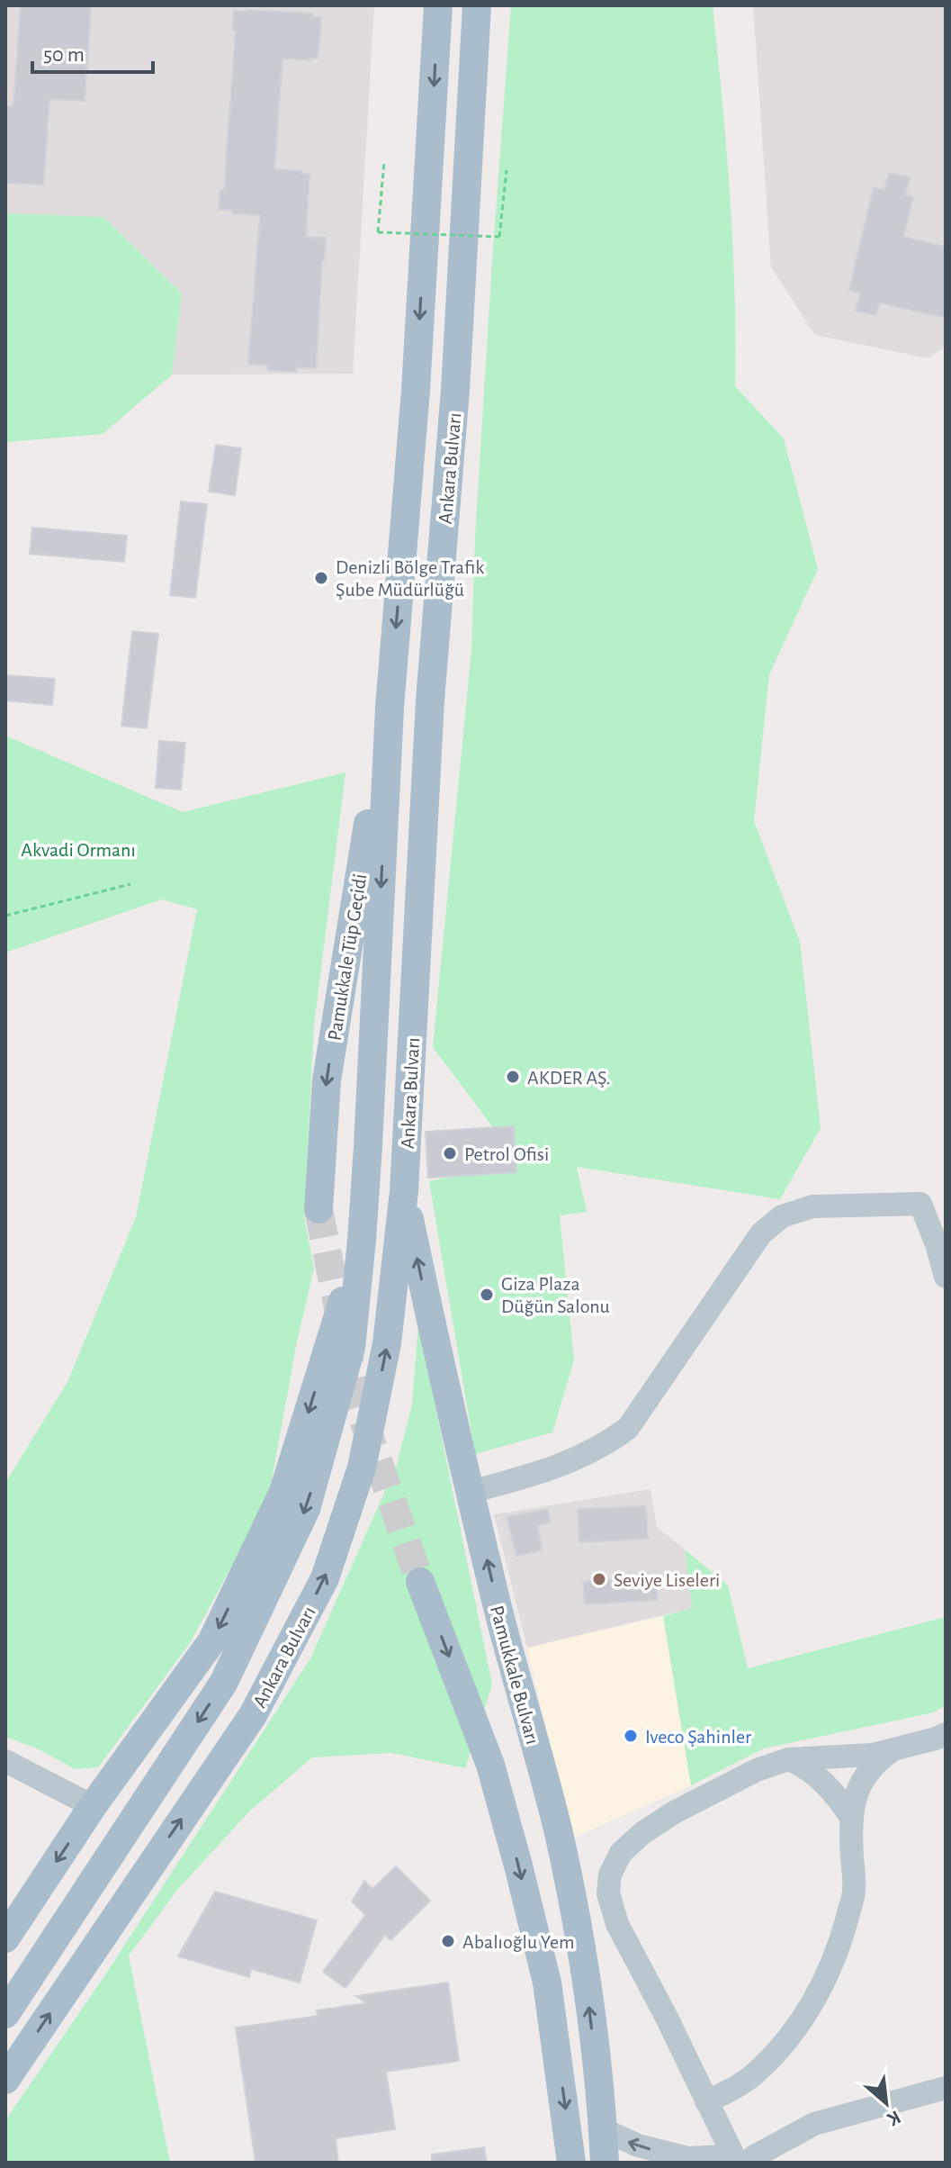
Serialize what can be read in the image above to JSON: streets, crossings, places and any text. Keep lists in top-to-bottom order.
{
  "streets": {
    "main road": ["Ankara Bulvarı", "Pamukkale Tüp Geçidi", "Pamukkale Bulvarı"]
  },
  "crossings": [
    ["Ankara Bulvarı", "Pamukkale Tüp Geçidi"],
    ["Ankara Bulvarı", "Pamukkale Bulvarı"]
  ],
  "one_way": ["Pamukkale Tüp Geçidi"],
  "parks": ["Akvadi Ormanı"],
  "places": [
    "Denizli Bölge Trafik Şube Müdürlüğü",
    "AKDER AŞ.",
    "Petrol Ofisi",
    "Giza Plaza Düğün Salonu",
    "Seviye Liseleri",
    "Iveco Şahinler",
    "Abalıoğlu Yem"
  ],
  "scale_bar": "50 m",
  "north": "bottom right"
}
